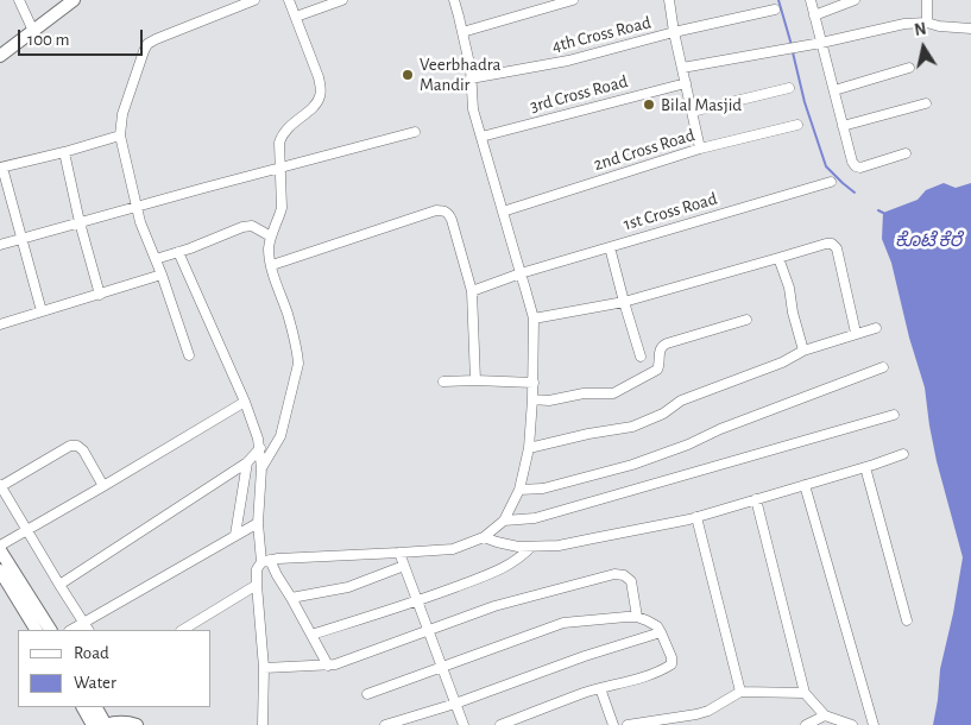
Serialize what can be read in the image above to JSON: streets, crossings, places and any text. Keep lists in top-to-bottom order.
{
  "streets": {
    "street": [
      "4th Cross Road",
      "3rd Cross Road",
      "2nd Cross Road",
      "1st Cross Road"
    ]
  },
  "water": ["ಕೊಟೆ ಕೆರೆ"],
  "places": ["Veerbhadra Mandir", "Bilal Masjid"],
  "legend": ["Road", "Water"],
  "scale_bar": "100 m",
  "north": "top"
}
